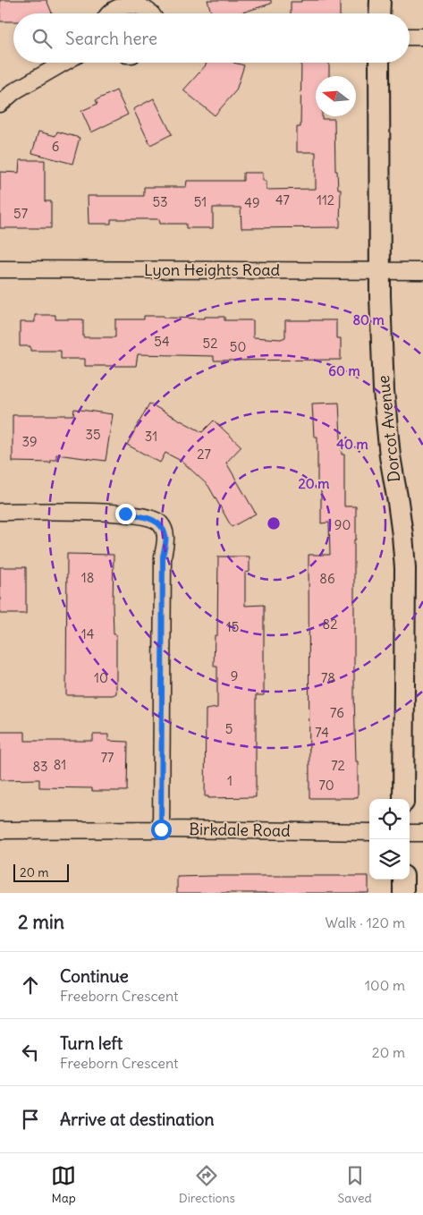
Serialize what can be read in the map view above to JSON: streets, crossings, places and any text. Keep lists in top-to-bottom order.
{
  "streets": {
    "street": ["Lyon Heights Road", "Dorcot Avenue", "Birkdale Road"]
  },
  "crossings": [
    ["Lyon Heights Road", "Dorcot Avenue"]
  ],
  "house_numbers": [
    "6",
    "47",
    "112",
    "53",
    "51",
    "49",
    "57",
    "54",
    "52",
    "50",
    "35",
    "31",
    "39",
    "27",
    "90",
    "18",
    "86",
    "82",
    "15",
    "14",
    "9",
    "10",
    "78",
    "76",
    "5",
    "74",
    "77",
    "81",
    "72",
    "83",
    "1",
    "70"
  ],
  "scale_bar": "20 m",
  "north": "left",
  "page": {
    "search": "Search here",
    "scale": "20 m",
    "heading": ["2 min", "Walk · 120 m"],
    "list": [
      ["Continue", "Freeborn Crescent", "100 m"],
      ["Turn left", "Freeborn Crescent", "20 m"],
      "Arrive at destination"
    ],
    "nav": ["Map", "Directions", "Saved"]
  },
  "rings": [
    "80 m",
    "60 m",
    "40 m",
    "20 m"
  ]
}
